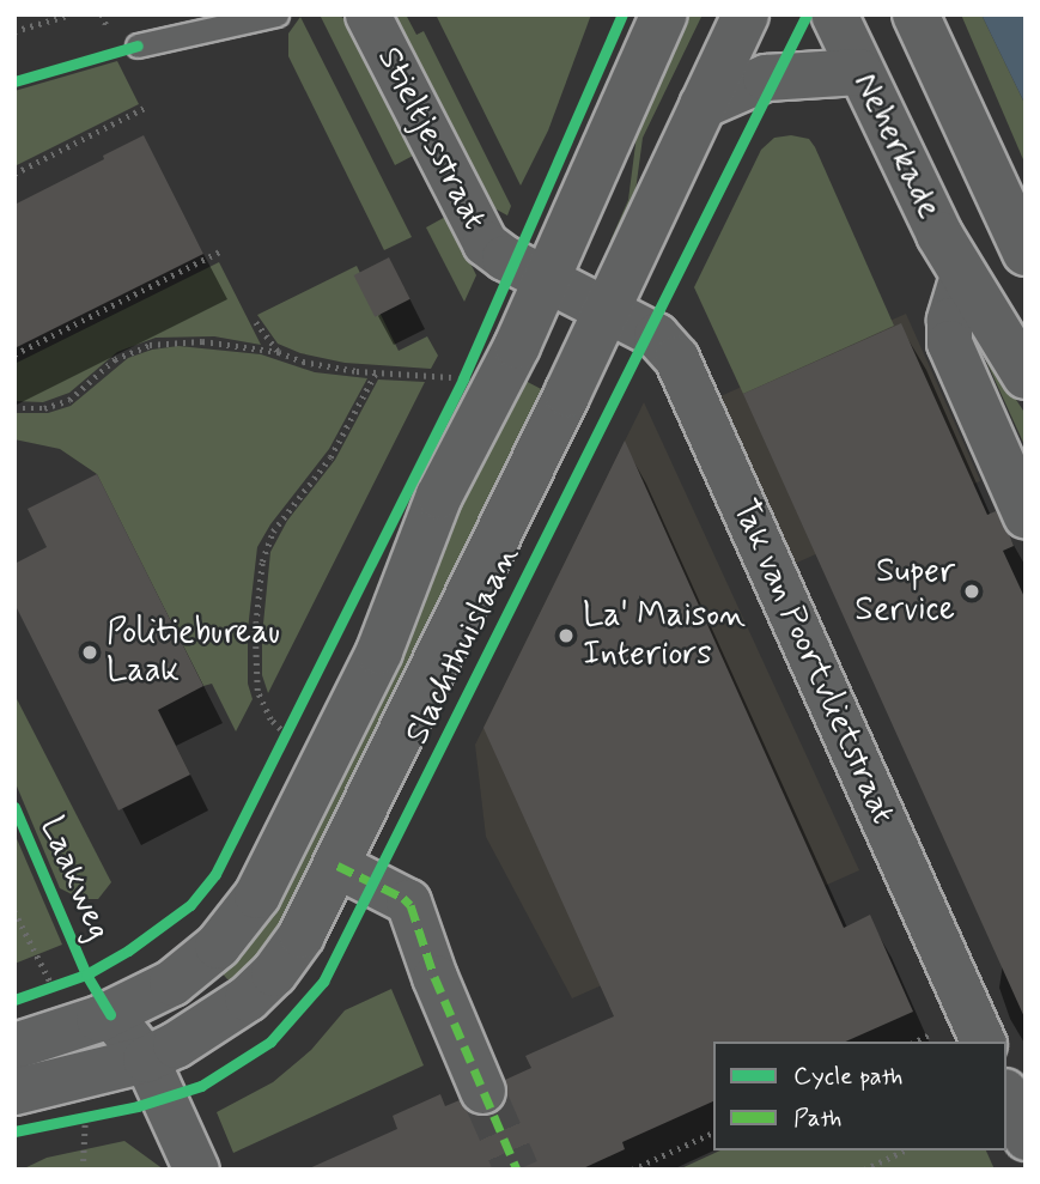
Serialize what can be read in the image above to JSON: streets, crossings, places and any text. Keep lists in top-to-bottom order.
{
  "streets": {
    "main road": ["Neherkade", "Slachthuislaan"],
    "street": ["Stieltjesstraat", "Tak van Poortvlietstraat"],
    "cycle path": ["Laakweg"]
  },
  "crossings": [
    ["Stieltjesstraat", "Slachthuislaan"],
    ["Stieltjesstraat", "Tak van Poortvlietstraat"],
    ["Slachthuislaan", "Tak van Poortvlietstraat"]
  ],
  "places": ["Super Service", "La' Maison Interiors", "Politiebureau Laak"],
  "legend": ["Cycle path", "Path"]
}
